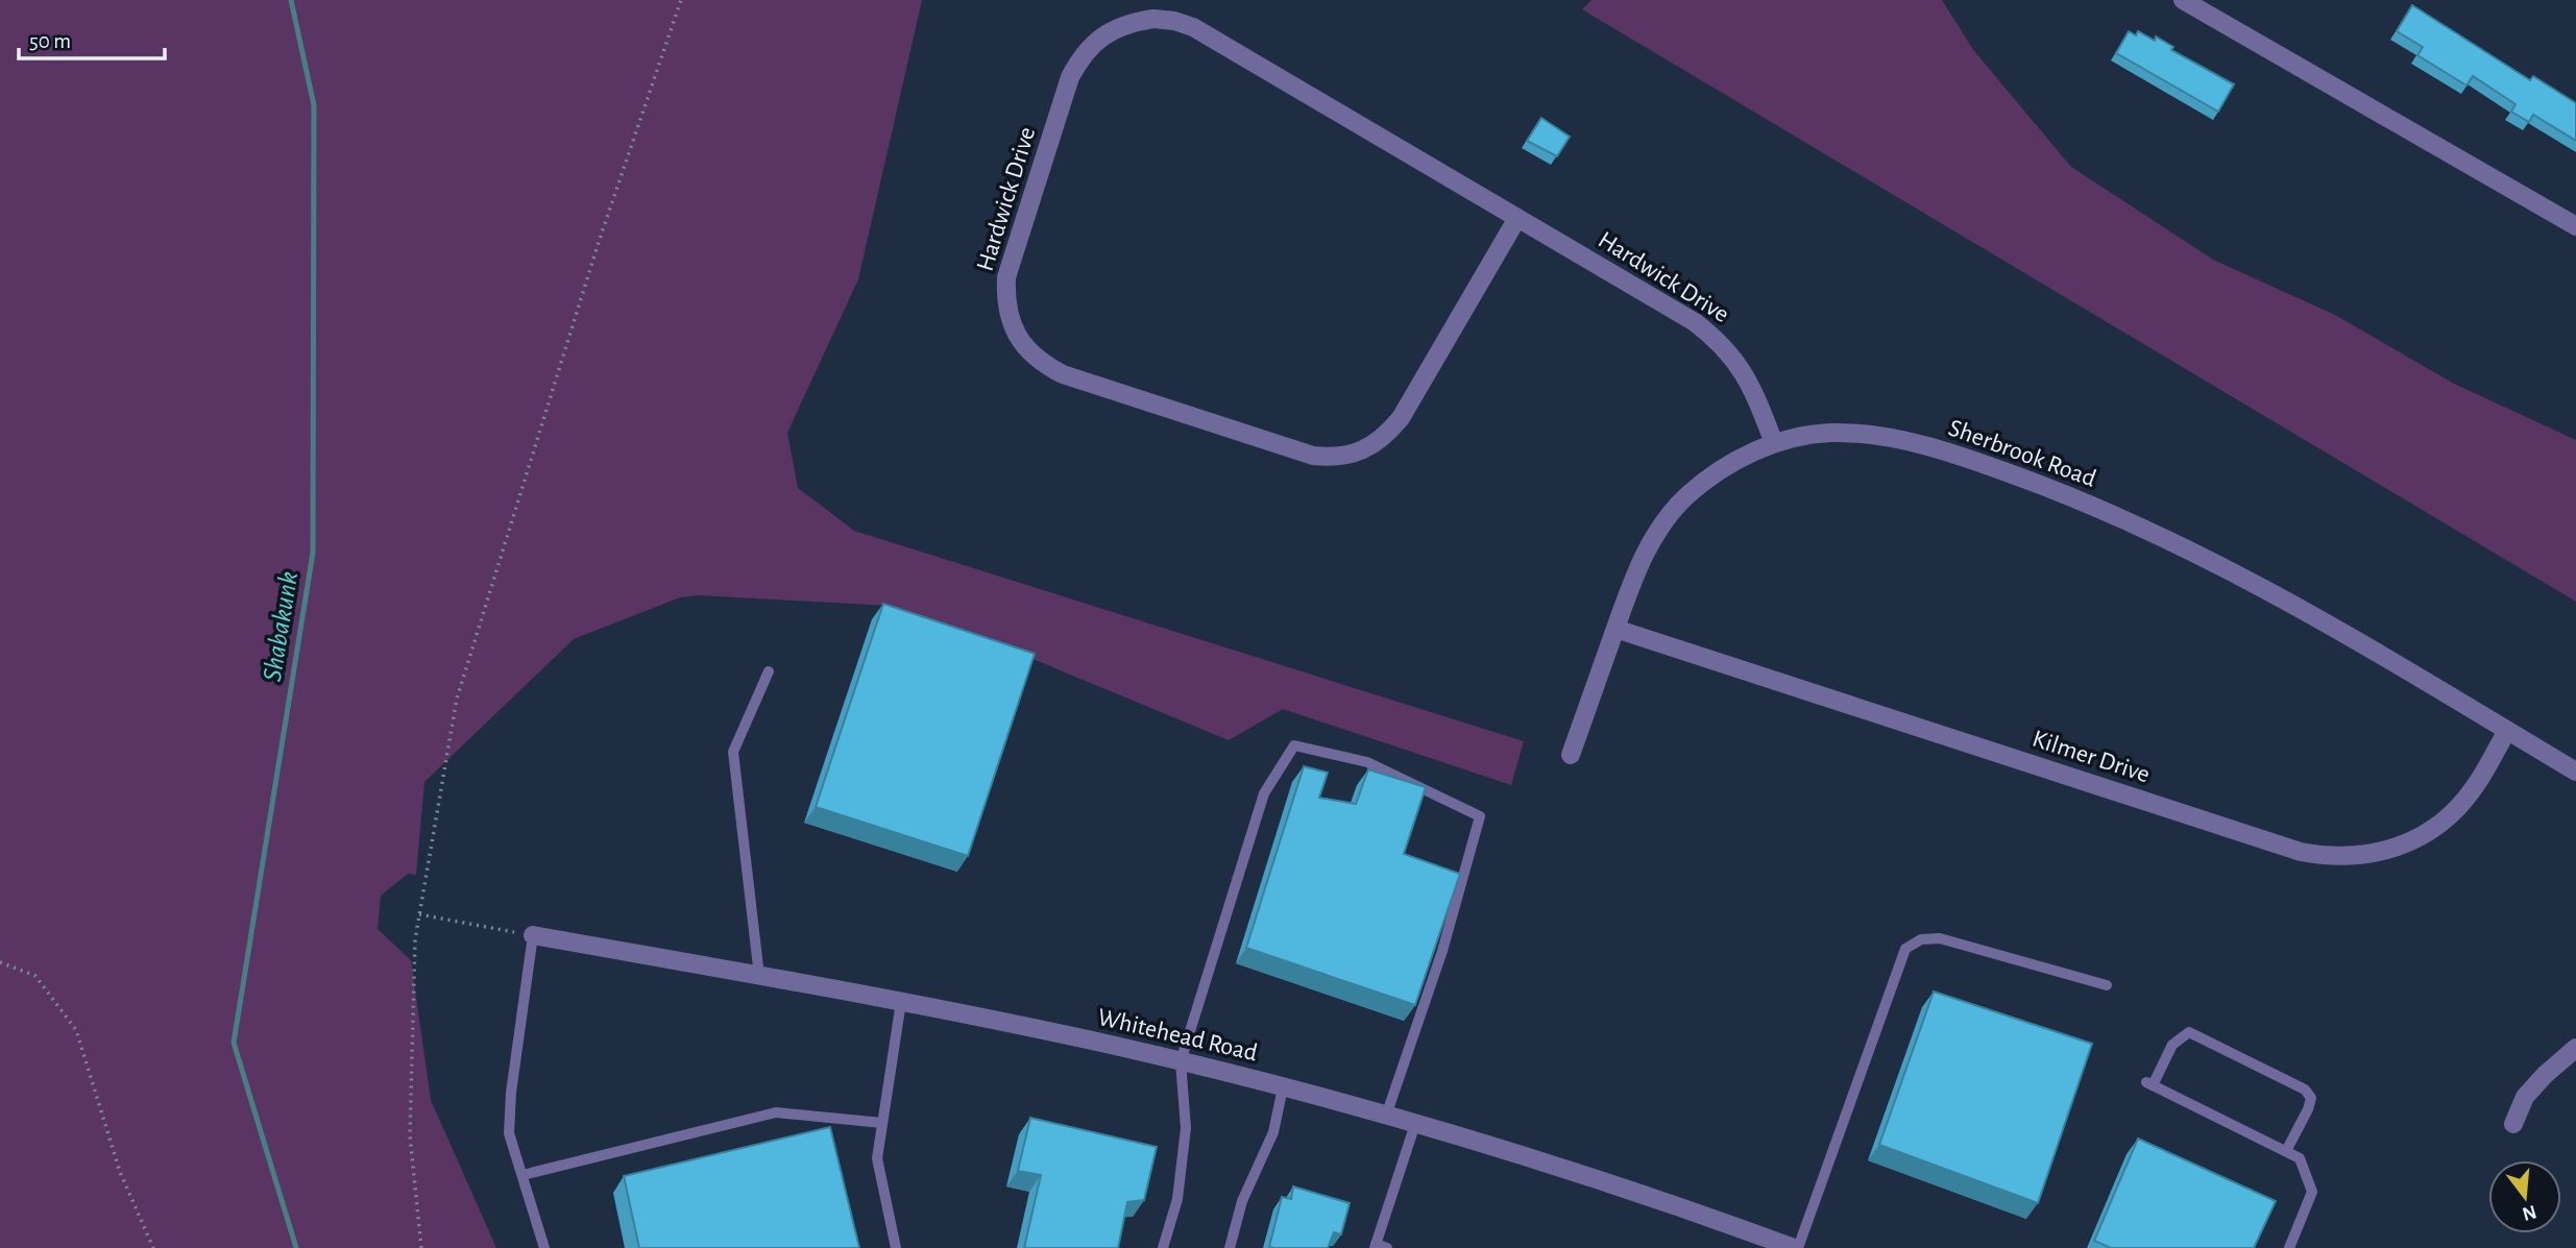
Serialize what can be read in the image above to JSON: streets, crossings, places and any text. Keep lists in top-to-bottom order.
{
  "streets": {
    "street": [
      "Hardwick Drive",
      "Sherbrook Road",
      "Kilmer Drive",
      "Whitehead Road"
    ]
  },
  "crossings": [
    ["Hardwick Drive", "Sherbrook Road"],
    ["Sherbrook Road", "Kilmer Drive"]
  ],
  "water": ["Shabakunk"],
  "scale_bar": "50 m",
  "north": "bottom"
}
